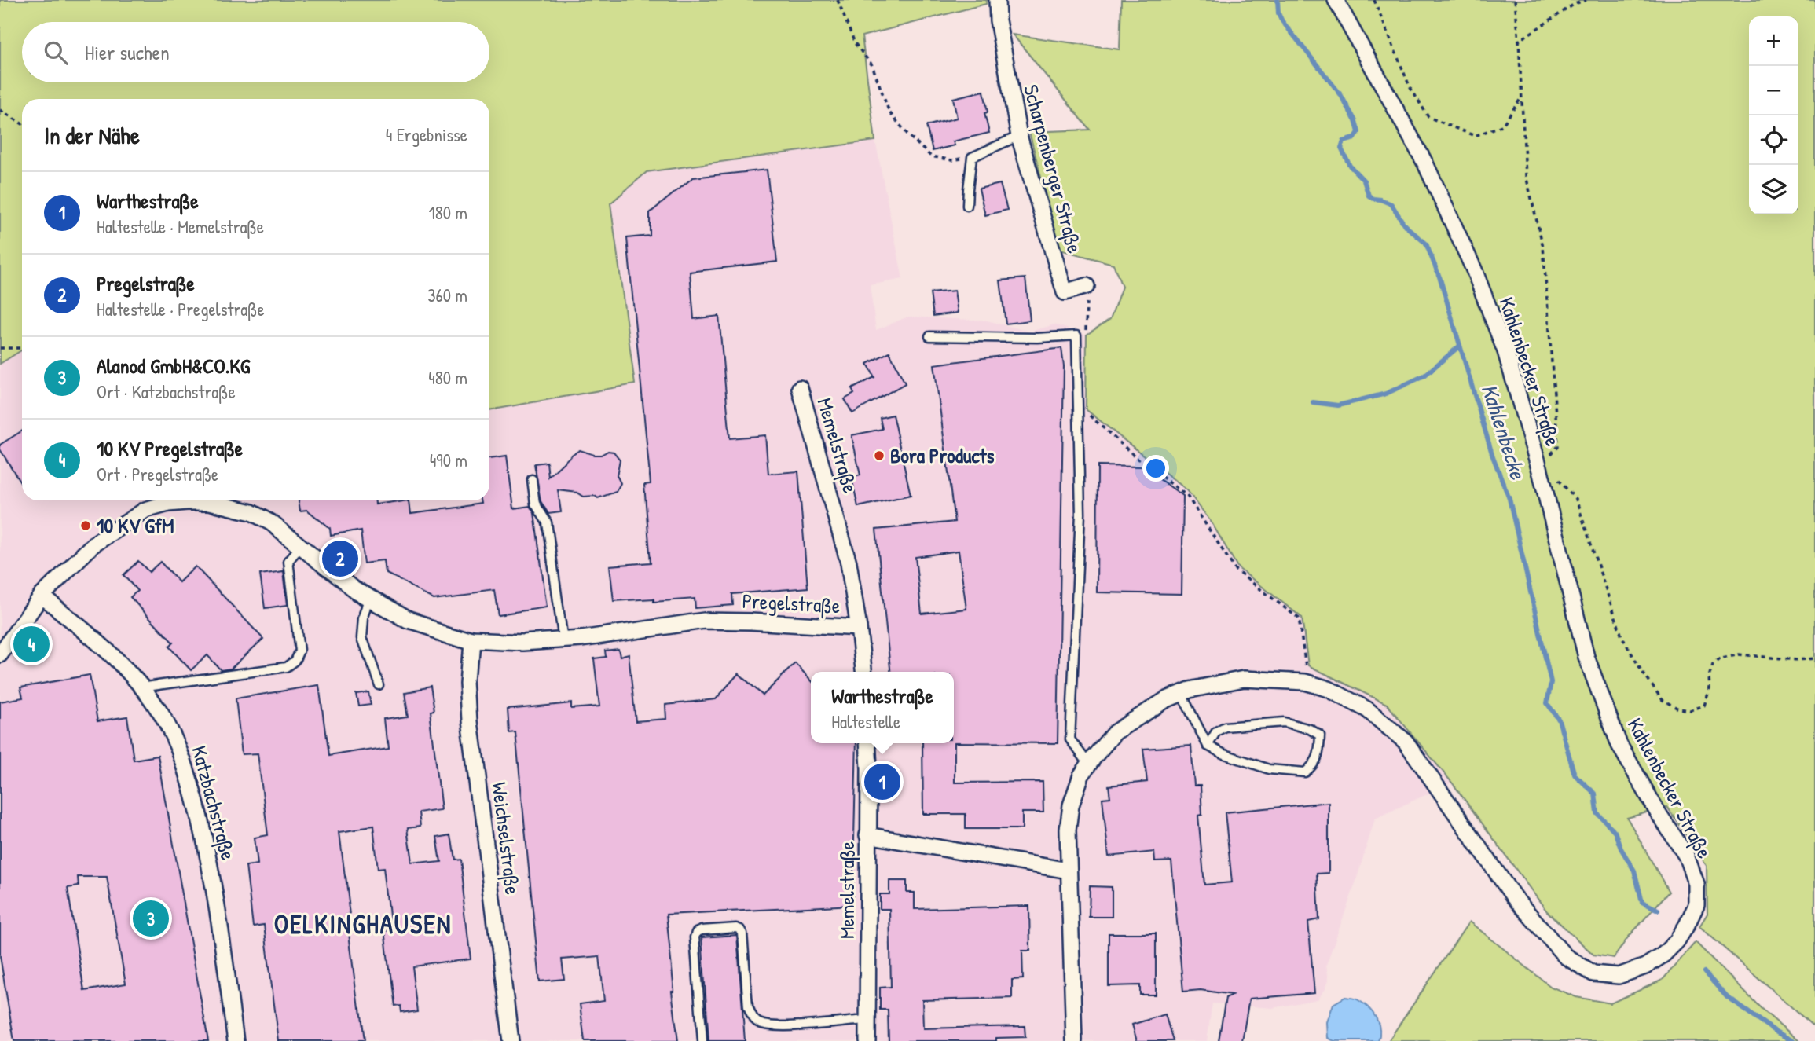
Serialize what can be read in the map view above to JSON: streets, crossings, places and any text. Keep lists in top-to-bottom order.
{
  "streets": {
    "street": [
      "Scharpenberger Straße",
      "Kahlenbecker Straße",
      "Memelstraße",
      "Pregelstraße",
      "Katzbachstraße",
      "Weichselstraße"
    ]
  },
  "crossings": [
    ["Memelstraße", "Pregelstraße"],
    ["Pregelstraße", "Katzbachstraße"],
    ["Pregelstraße", "Weichselstraße"]
  ],
  "districts": ["OELKINGHAUSEN"],
  "water": ["Kahlenbecke"],
  "places": ["Bora Products", "10 KV GfM"],
  "page": {
    "map_buttons": ["+", "−"],
    "search": "Hier suchen",
    "heading": ["In der Nähe", "4 Ergebnisse"],
    "list": [
      {
        "mark": "1",
        "name": "Warthestraße",
        "note": "Haltestelle · Memelstraße",
        "value": "180 m"
      },
      {
        "mark": "2",
        "name": "Pregelstraße",
        "note": "Haltestelle · Pregelstraße",
        "value": "360 m"
      },
      {
        "mark": "3",
        "name": "Alanod GmbH&CO.KG",
        "note": "Ort · Katzbachstraße",
        "value": "480 m"
      },
      {
        "mark": "4",
        "name": "10 KV Pregelstraße",
        "note": "Ort · Pregelstraße",
        "value": "490 m"
      }
    ],
    "pins": [
      "2",
      "4",
      "1",
      "3"
    ],
    "popup": ["Warthestraße", "Haltestelle"]
  }
}
